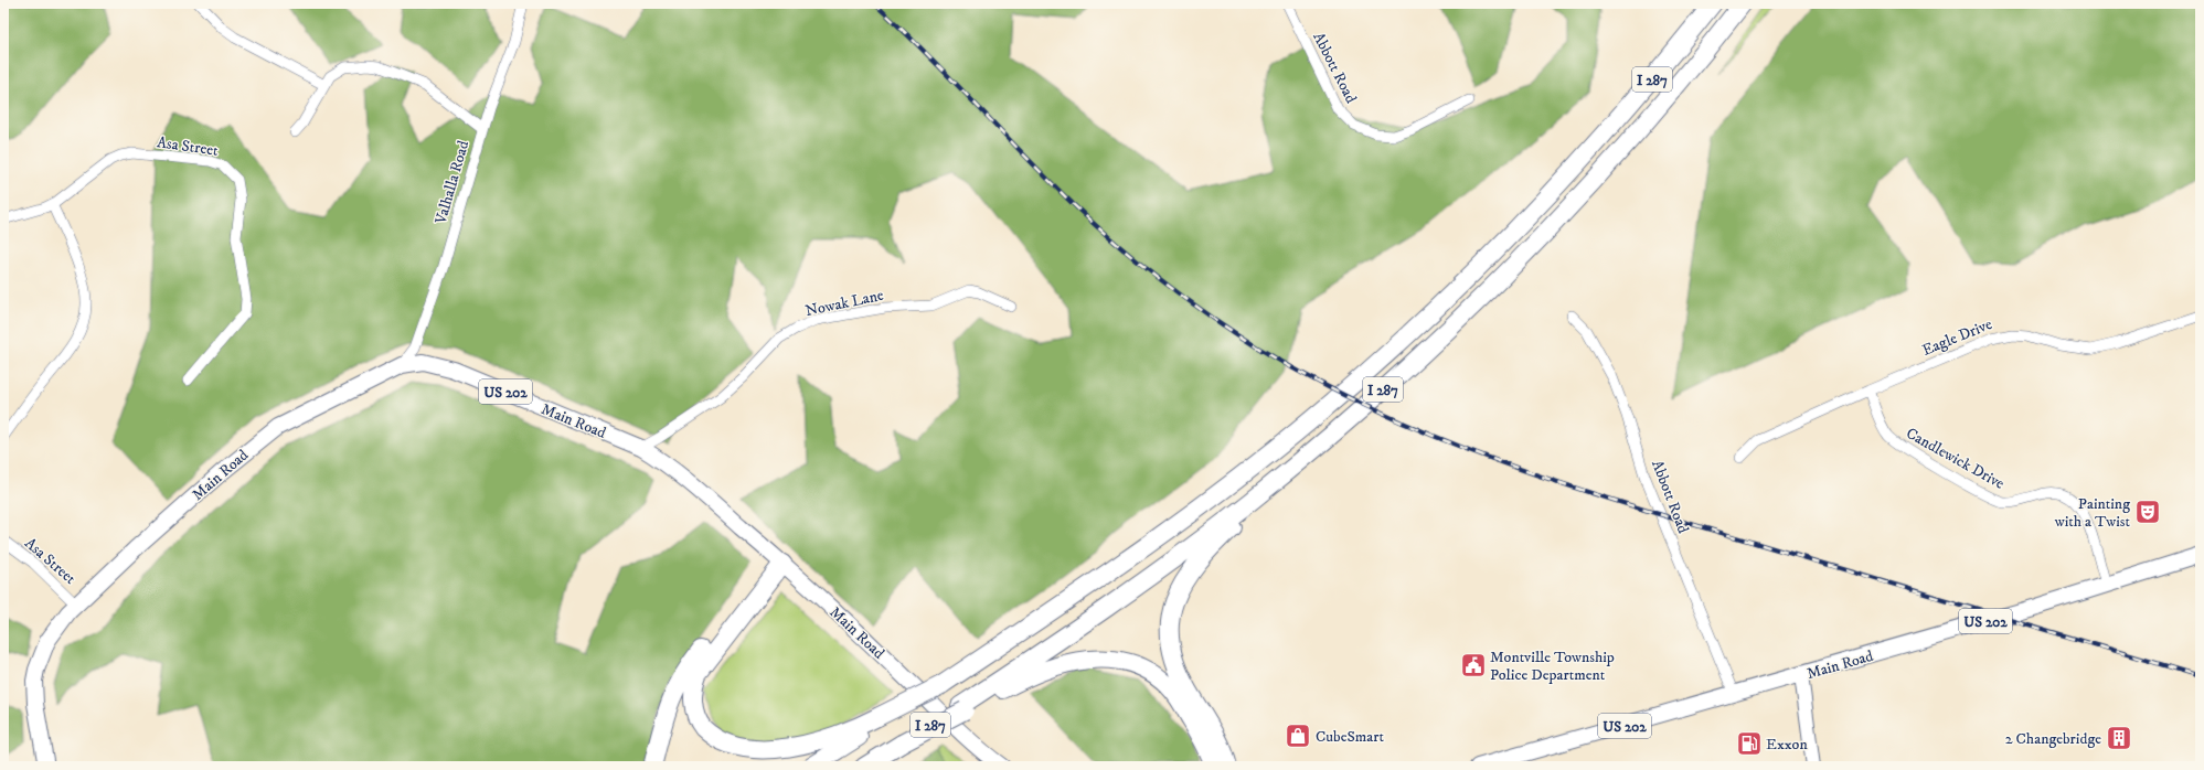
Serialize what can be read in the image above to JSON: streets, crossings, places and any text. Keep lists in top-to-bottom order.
{
  "streets": {
    "highway": ["I 287"],
    "main road": ["US 202", "Main Road"],
    "street": [
      "Abbott Road",
      "Asa Street",
      "Valhalla Road",
      "Nowak Lane",
      "Eagle Drive",
      "Candlewick Drive"
    ]
  },
  "crossings": [
    ["Abbott Road", "Main Road"],
    ["Asa Street", "Main Road"],
    ["Valhalla Road", "Main Road"],
    ["Nowak Lane", "Main Road"],
    ["Eagle Drive", "Candlewick Drive"],
    ["Main Road", "Candlewick Drive"]
  ],
  "places": {
    "theatre": ["Painting with a Twist"],
    "public building": ["Montville Township Police Department"],
    "shop": ["CubeSmart"],
    "building": ["2 Changebridge"],
    "fuel station": ["Exxon"]
  }
}
